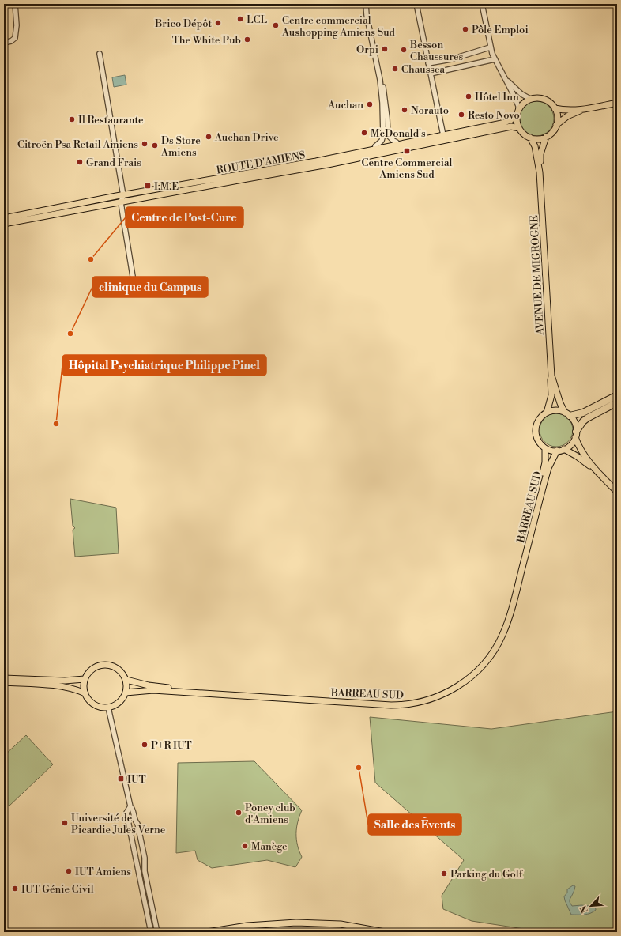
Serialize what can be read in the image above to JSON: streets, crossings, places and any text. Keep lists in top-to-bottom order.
{
  "streets": {
    "main road": ["ROUTE D'AMIENS", "AVENUE DE MIGROGNE", "BARREAU SUD"]
  },
  "crossings": [
    ["ROUTE D'AMIENS", "AVENUE DE MIGROGNE"],
    ["AVENUE DE MIGROGNE", "BARREAU SUD"]
  ],
  "places": {
    "other": [
      "LCL",
      "Brico Dépôt",
      "Centre commercial Aushopping Amiens Sud",
      "Pôle Emploi",
      "The White Pub",
      "Orpi",
      "Besson Chaussures",
      "Chaussea",
      "Hôtel Inn",
      "Auchan",
      "Norauto",
      "Resto Novo",
      "Il Restaurante",
      "McDonald's",
      "Auchan Drive",
      "Citroën Psa Retail Amiens",
      "Ds Store Amiens",
      "Grand Frais",
      "Centre de Post-Cure",
      "clinique du Campus",
      "Hôpital Psychiatrique Philippe Pinel",
      "P+R IUT",
      "Salle des Évents",
      "Poney club d'Amiens",
      "Université de Picardie Jules Verne",
      "Manège",
      "IUT Amiens",
      "Parking du Golf",
      "IUT Génie Civil"
    ],
    "transit": ["Centre Commercial Amiens Sud", "I.M.E", "IUT"]
  },
  "north": "bottom left"
}
